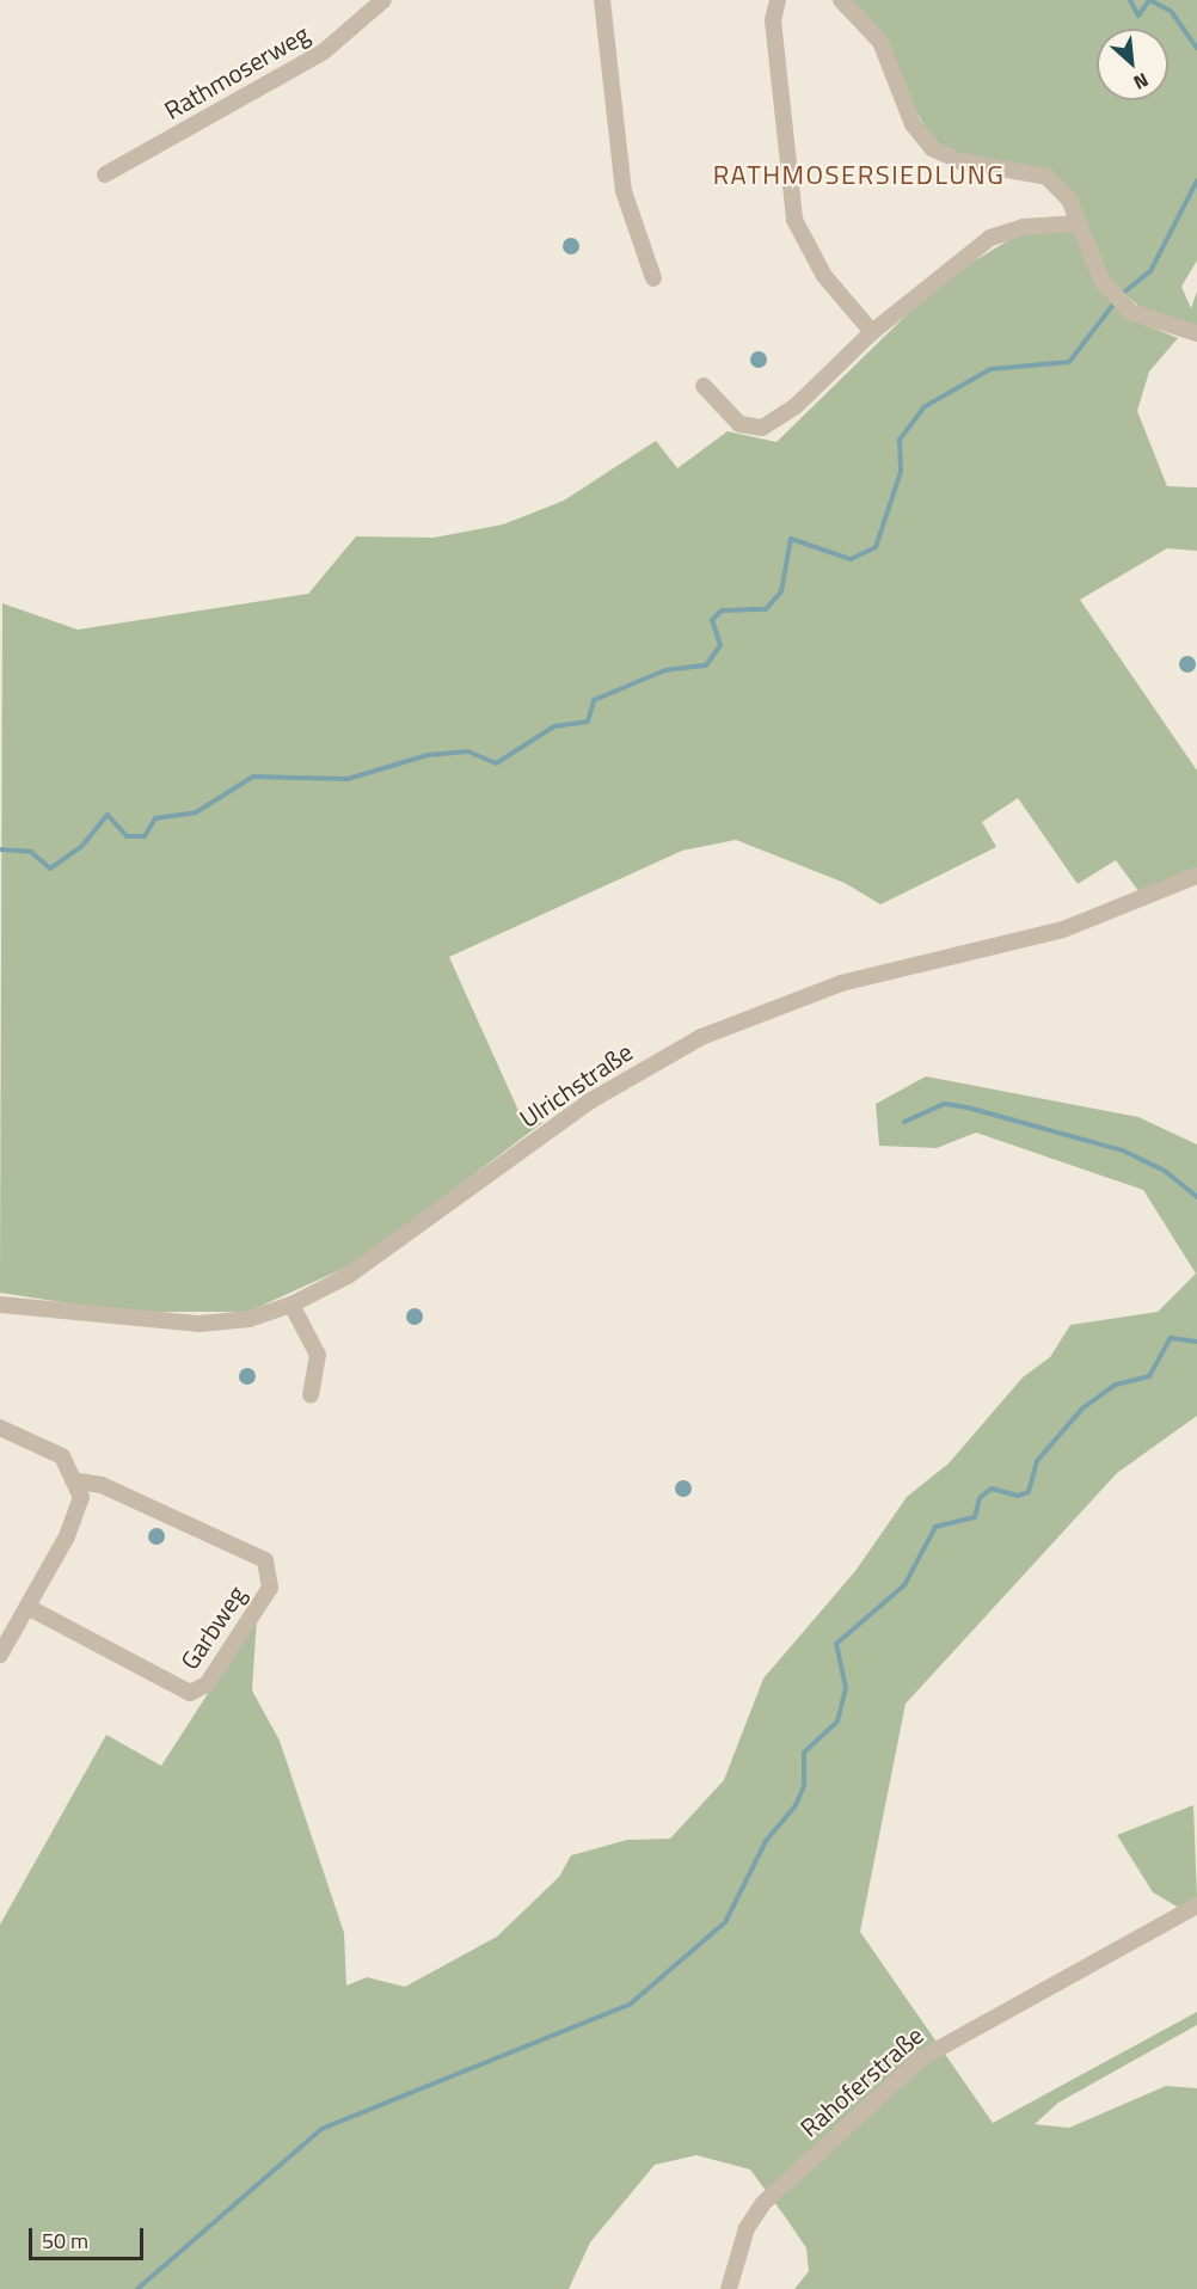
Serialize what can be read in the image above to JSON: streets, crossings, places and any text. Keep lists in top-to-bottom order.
{
  "streets": {
    "street": [
      "Rathmoserweg",
      "Ulrichstraße",
      "Garbweg",
      "Rahoferstraße"
    ]
  },
  "districts": ["RATHMOSERSIEDLUNG"],
  "scale_bar": "50 m",
  "north": "bottom right"
}
